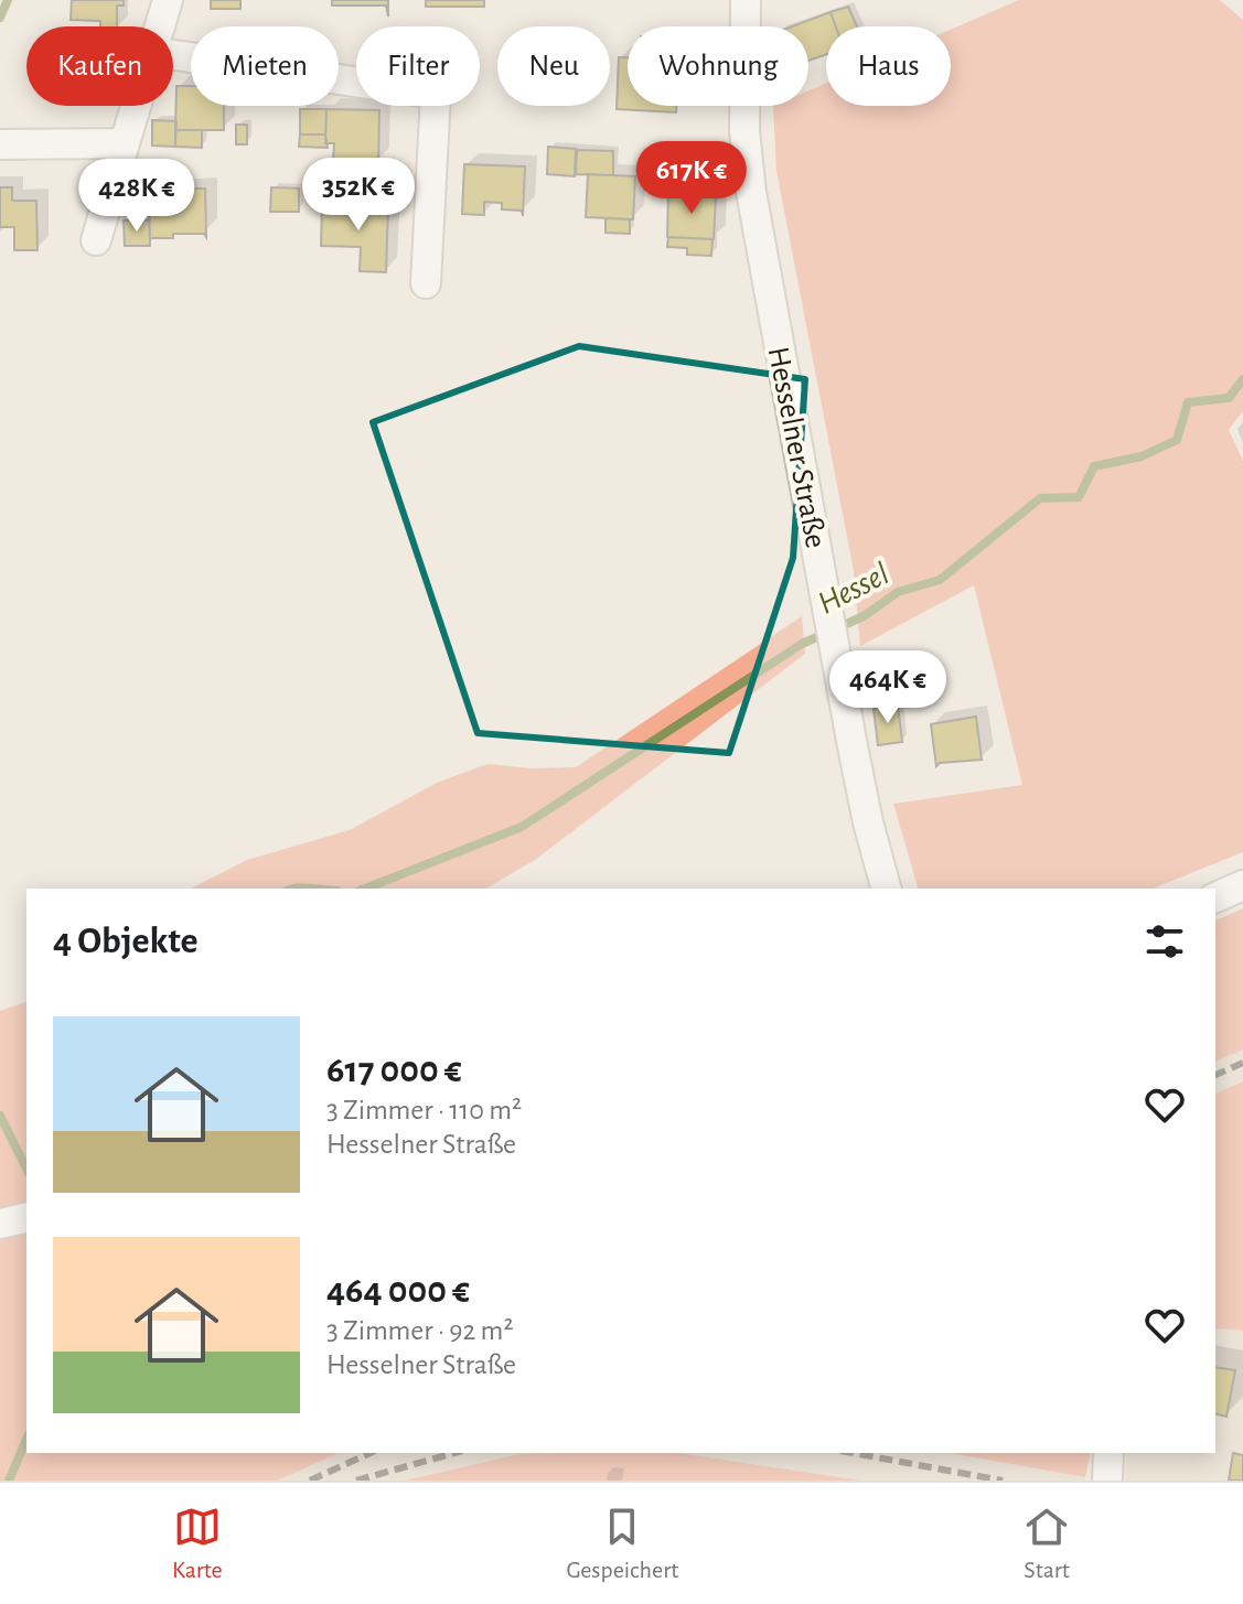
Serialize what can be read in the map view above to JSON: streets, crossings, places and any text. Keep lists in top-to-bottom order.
{
  "streets": {
    "street": ["Hesselner Straße"]
  },
  "water": ["Hessel"],
  "page": {
    "chip": [
      "Kaufen",
      "Mieten",
      "Filter",
      "Neu",
      "Wohnung",
      "Haus"
    ],
    "price": [
      "617K €",
      "352K €",
      "428K €",
      "464K €"
    ],
    "heading": "4 Objekte",
    "list": [
      {
        "name": "617 000 €",
        "note": "3 Zimmer · 110 m² · Hesselner Straße"
      },
      {
        "name": "464 000 €",
        "note": "3 Zimmer · 92 m² · Hesselner Straße"
      }
    ],
    "tabs": ["Karte", "Gespeichert", "Start"]
  }
}
